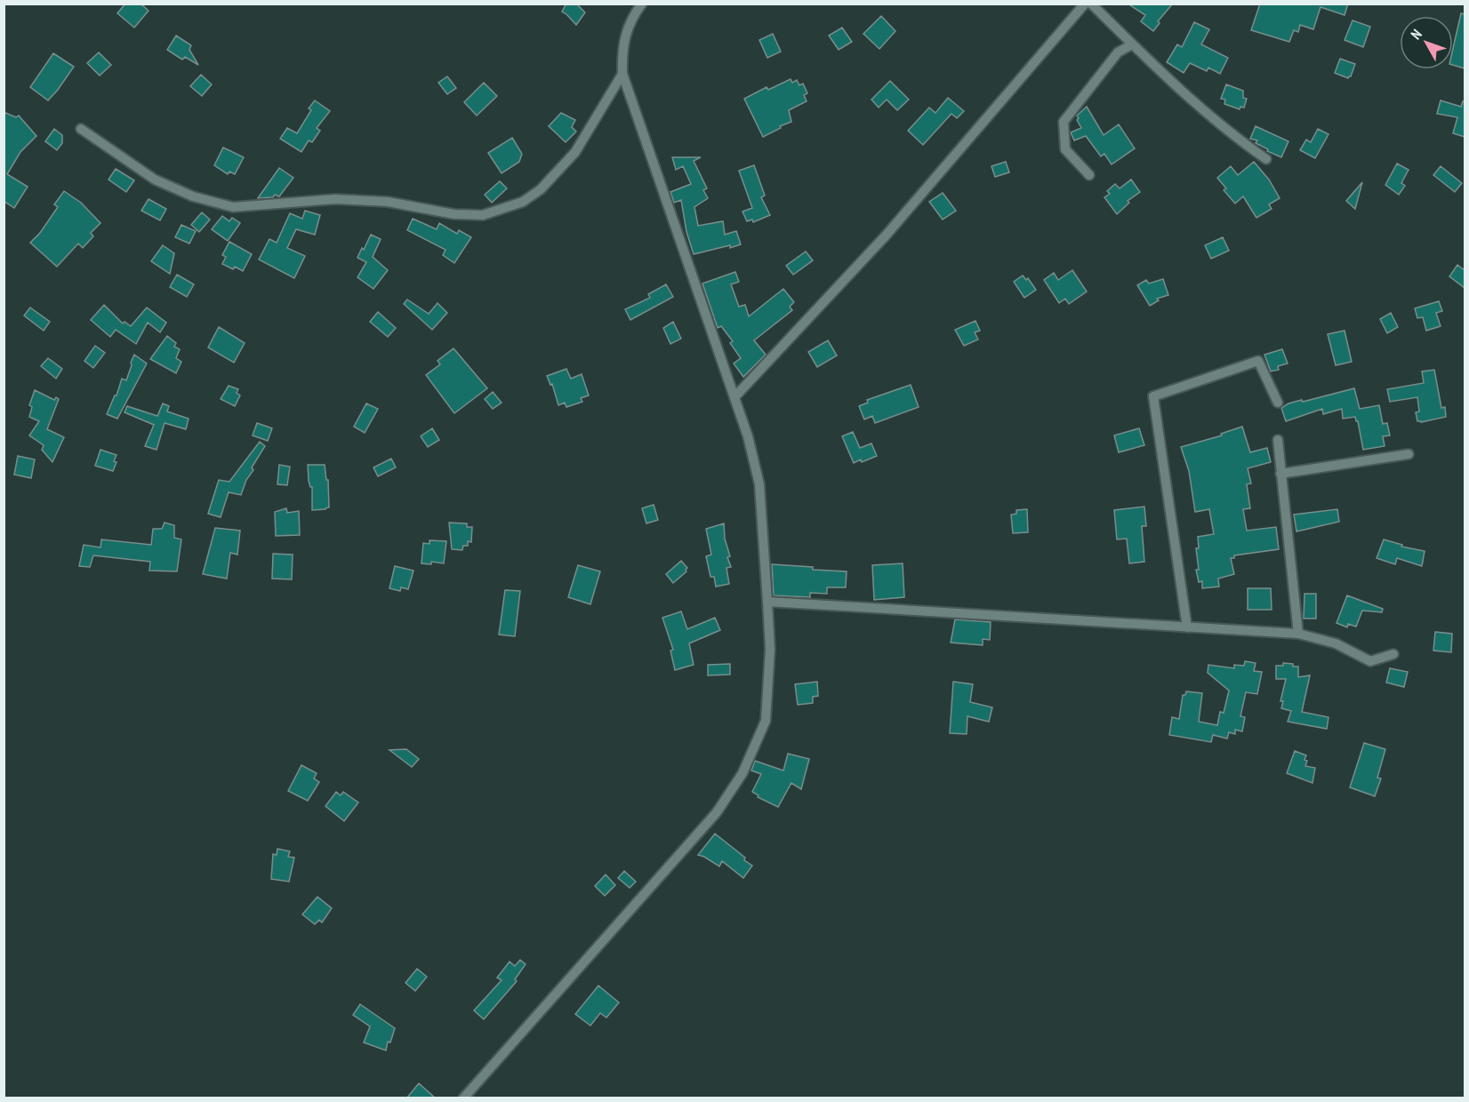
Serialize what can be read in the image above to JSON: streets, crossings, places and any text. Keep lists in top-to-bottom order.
{
  "north": "top left"
}
